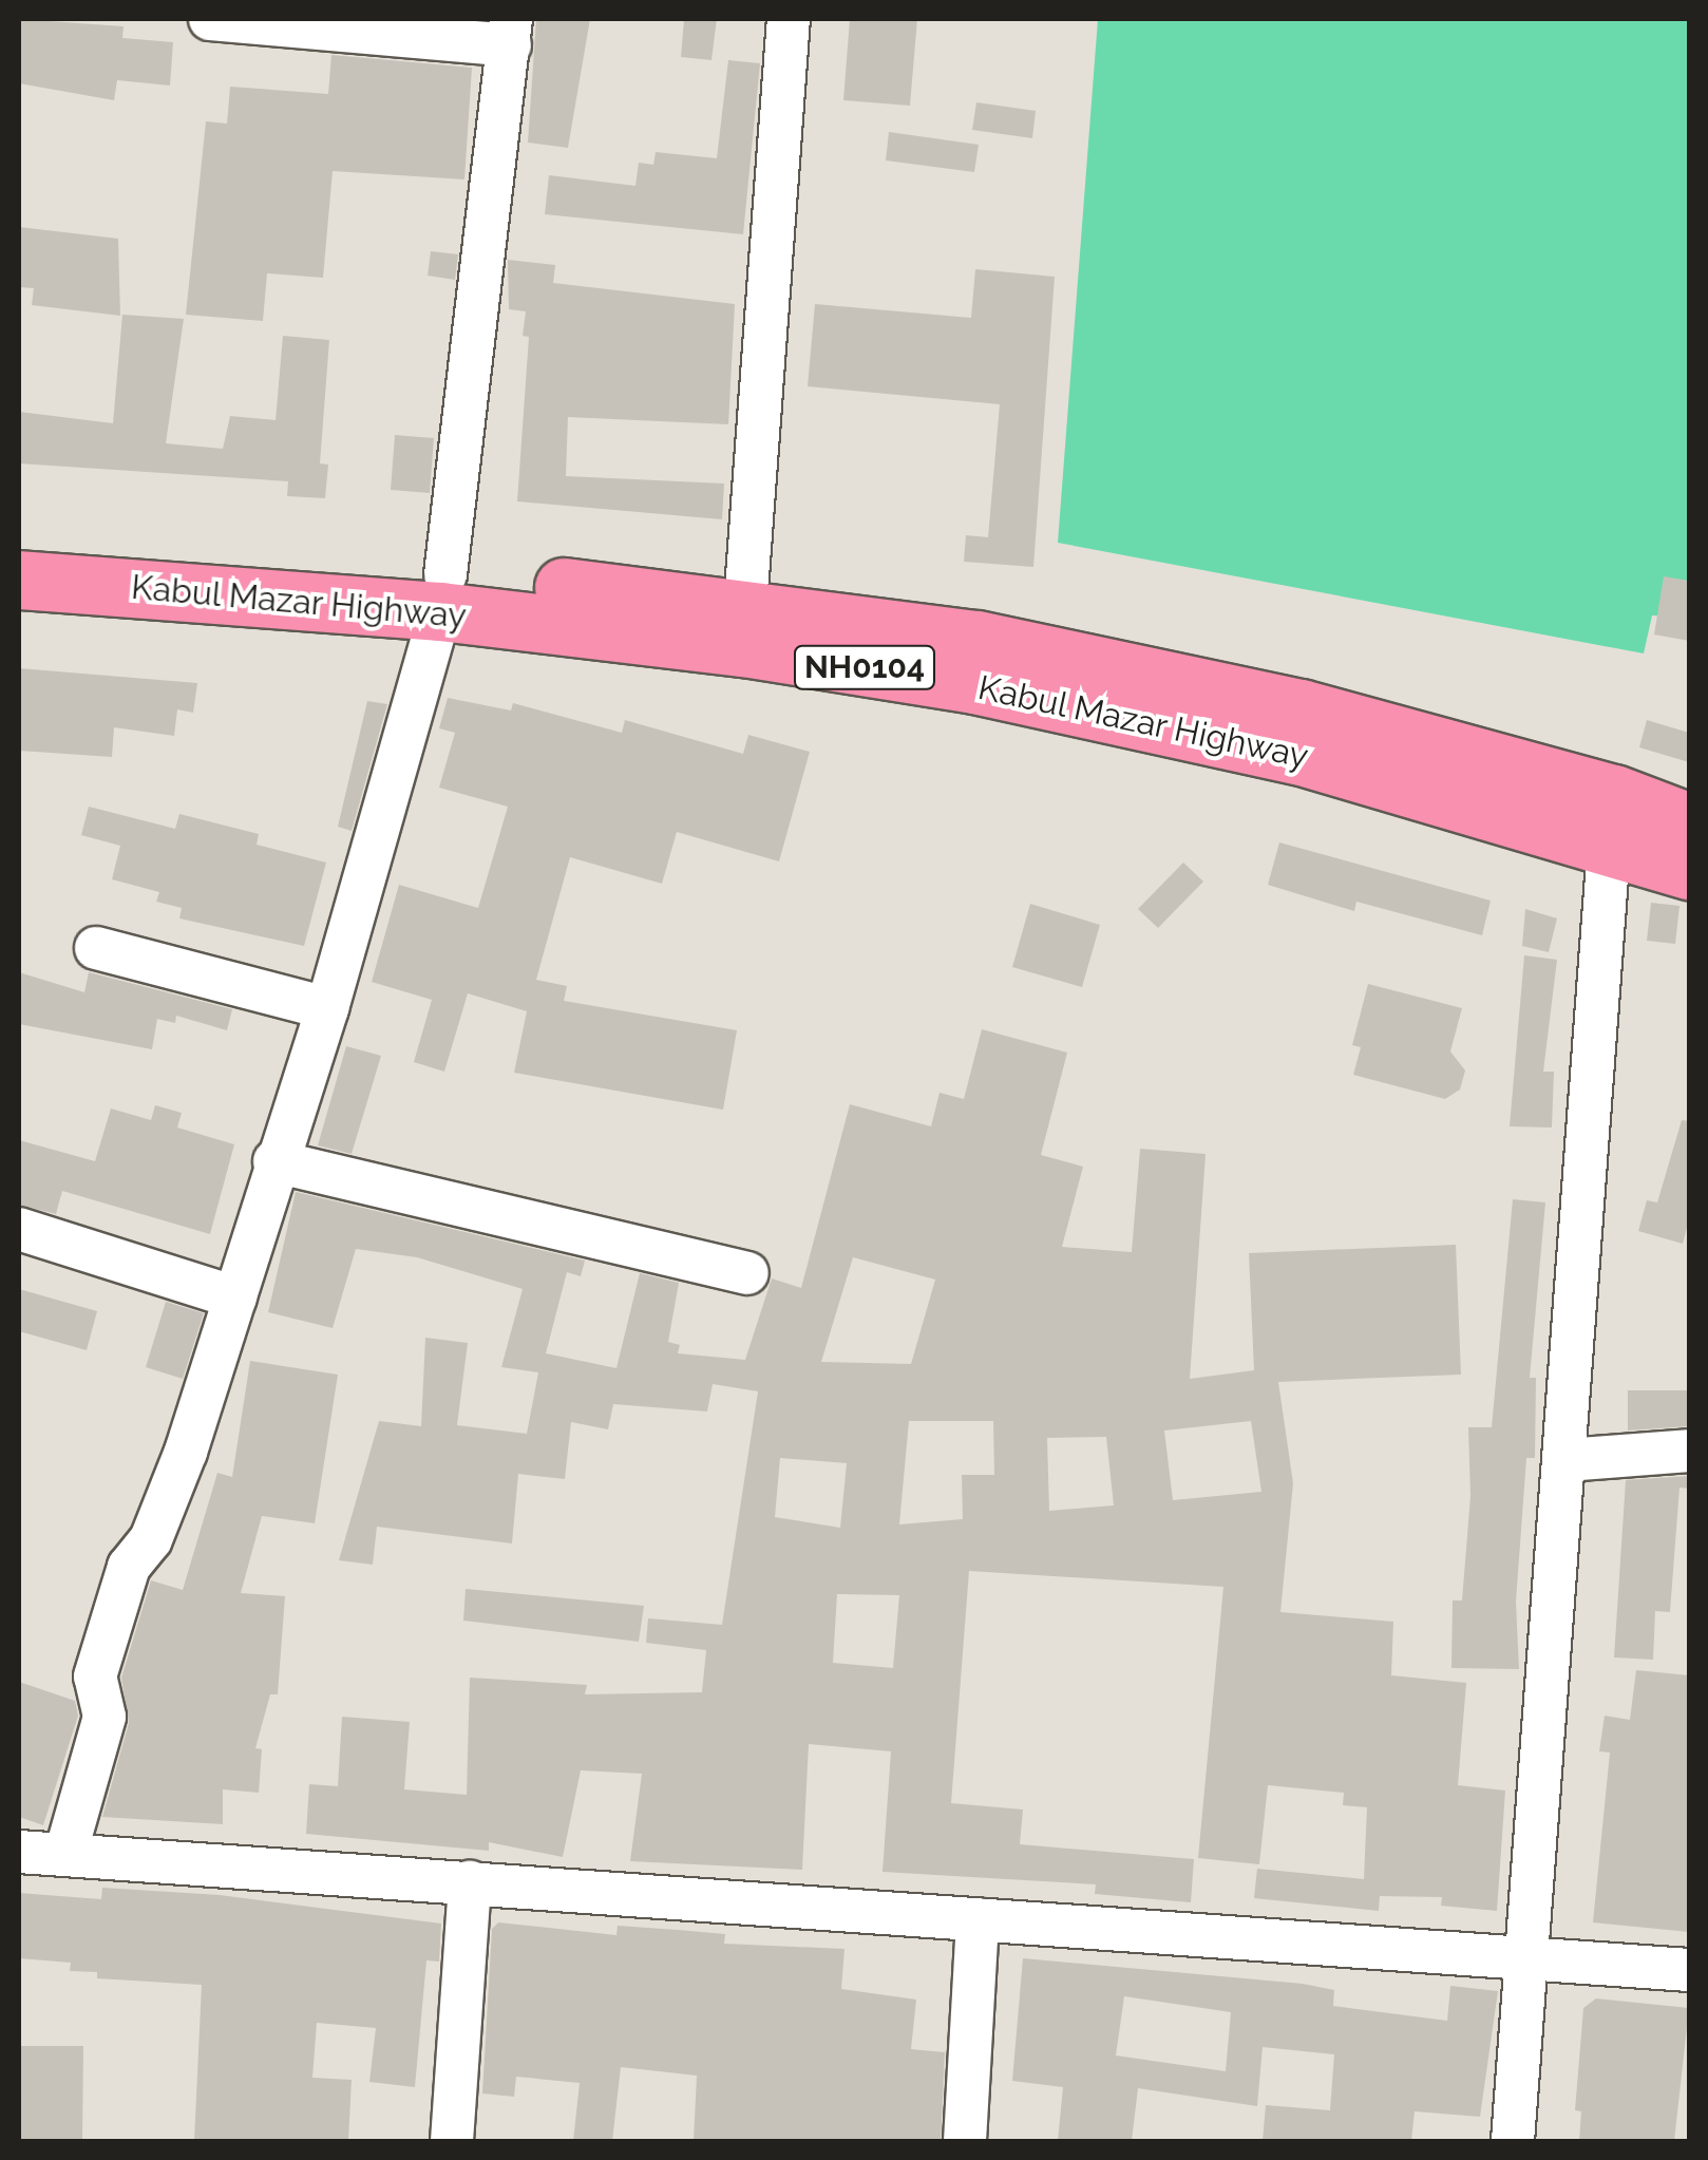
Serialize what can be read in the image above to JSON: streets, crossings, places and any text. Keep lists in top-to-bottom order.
{
  "streets": {
    "highway": ["Kabul Mazar Highway", "NH0104"]
  }
}
